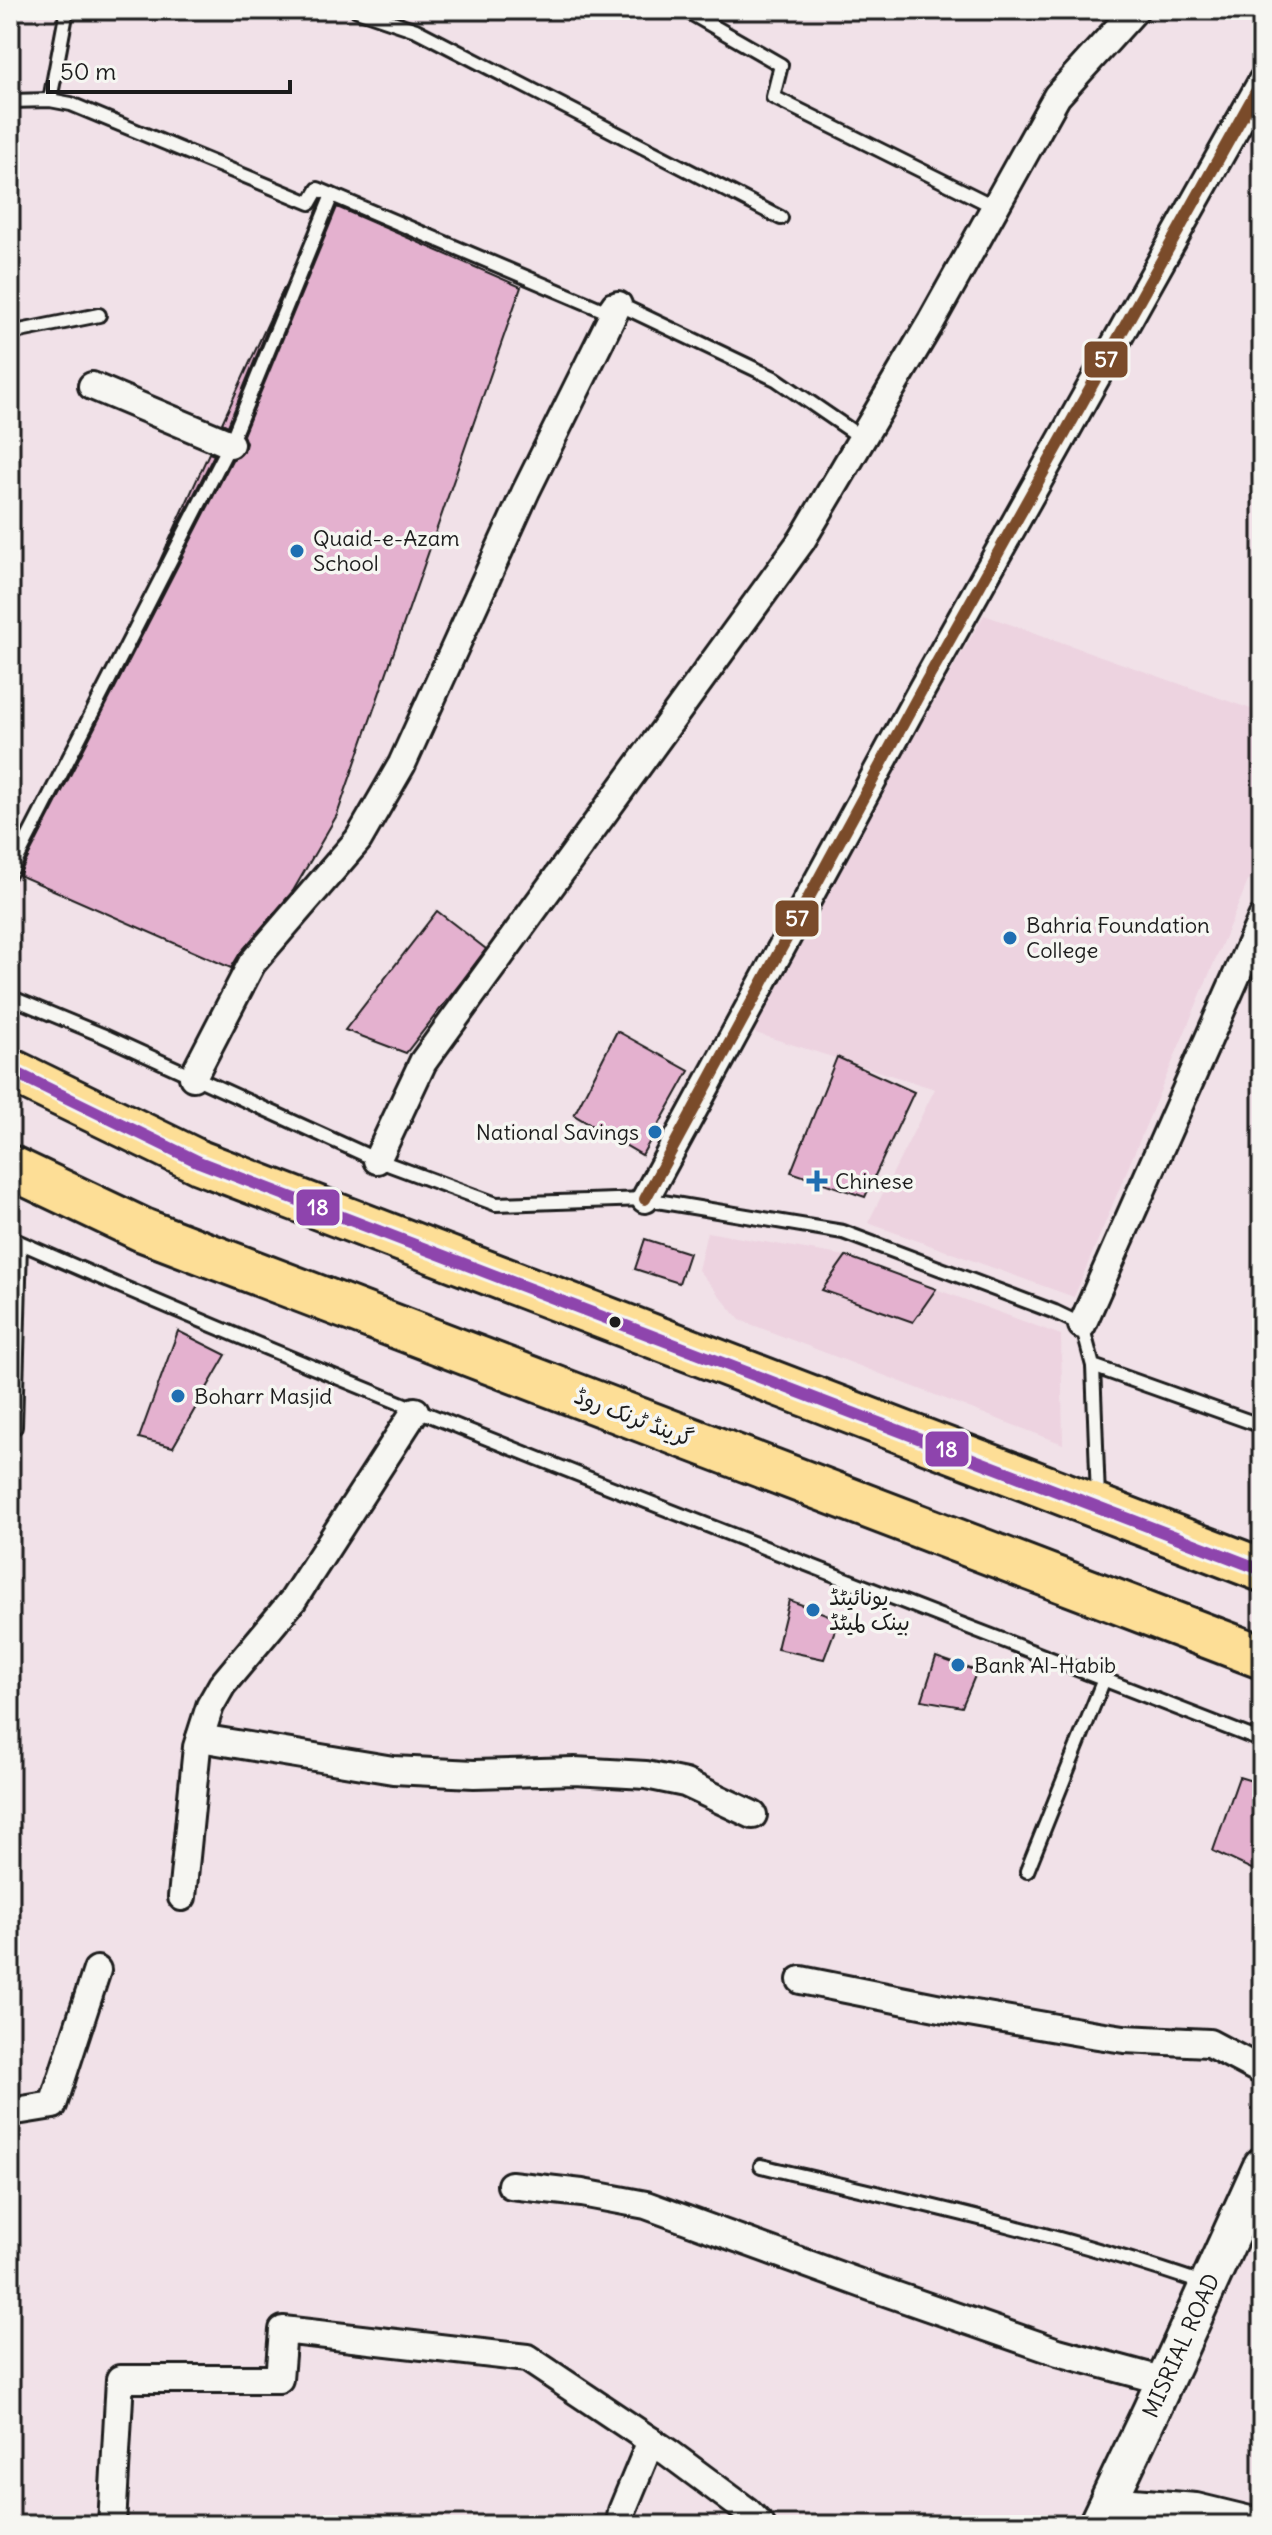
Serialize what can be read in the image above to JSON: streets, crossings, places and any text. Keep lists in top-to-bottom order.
{
  "streets": {
    "highway": ["گرینڈ ٹرنک روڈ"],
    "main road": ["MISRIAL ROAD"]
  },
  "places": {
    "other": [
      "Quaid-e-Azam School",
      "Bahria Foundation College",
      "National Savings",
      "Boharr Masjid",
      "یونائیٹڈ بینک لمیٹڈ",
      "Bank Al-Habib"
    ],
    "health": ["Chinese"]
  },
  "lines": ["transit line 57", "transit line 18"],
  "scale_bar": "50 m"
}
